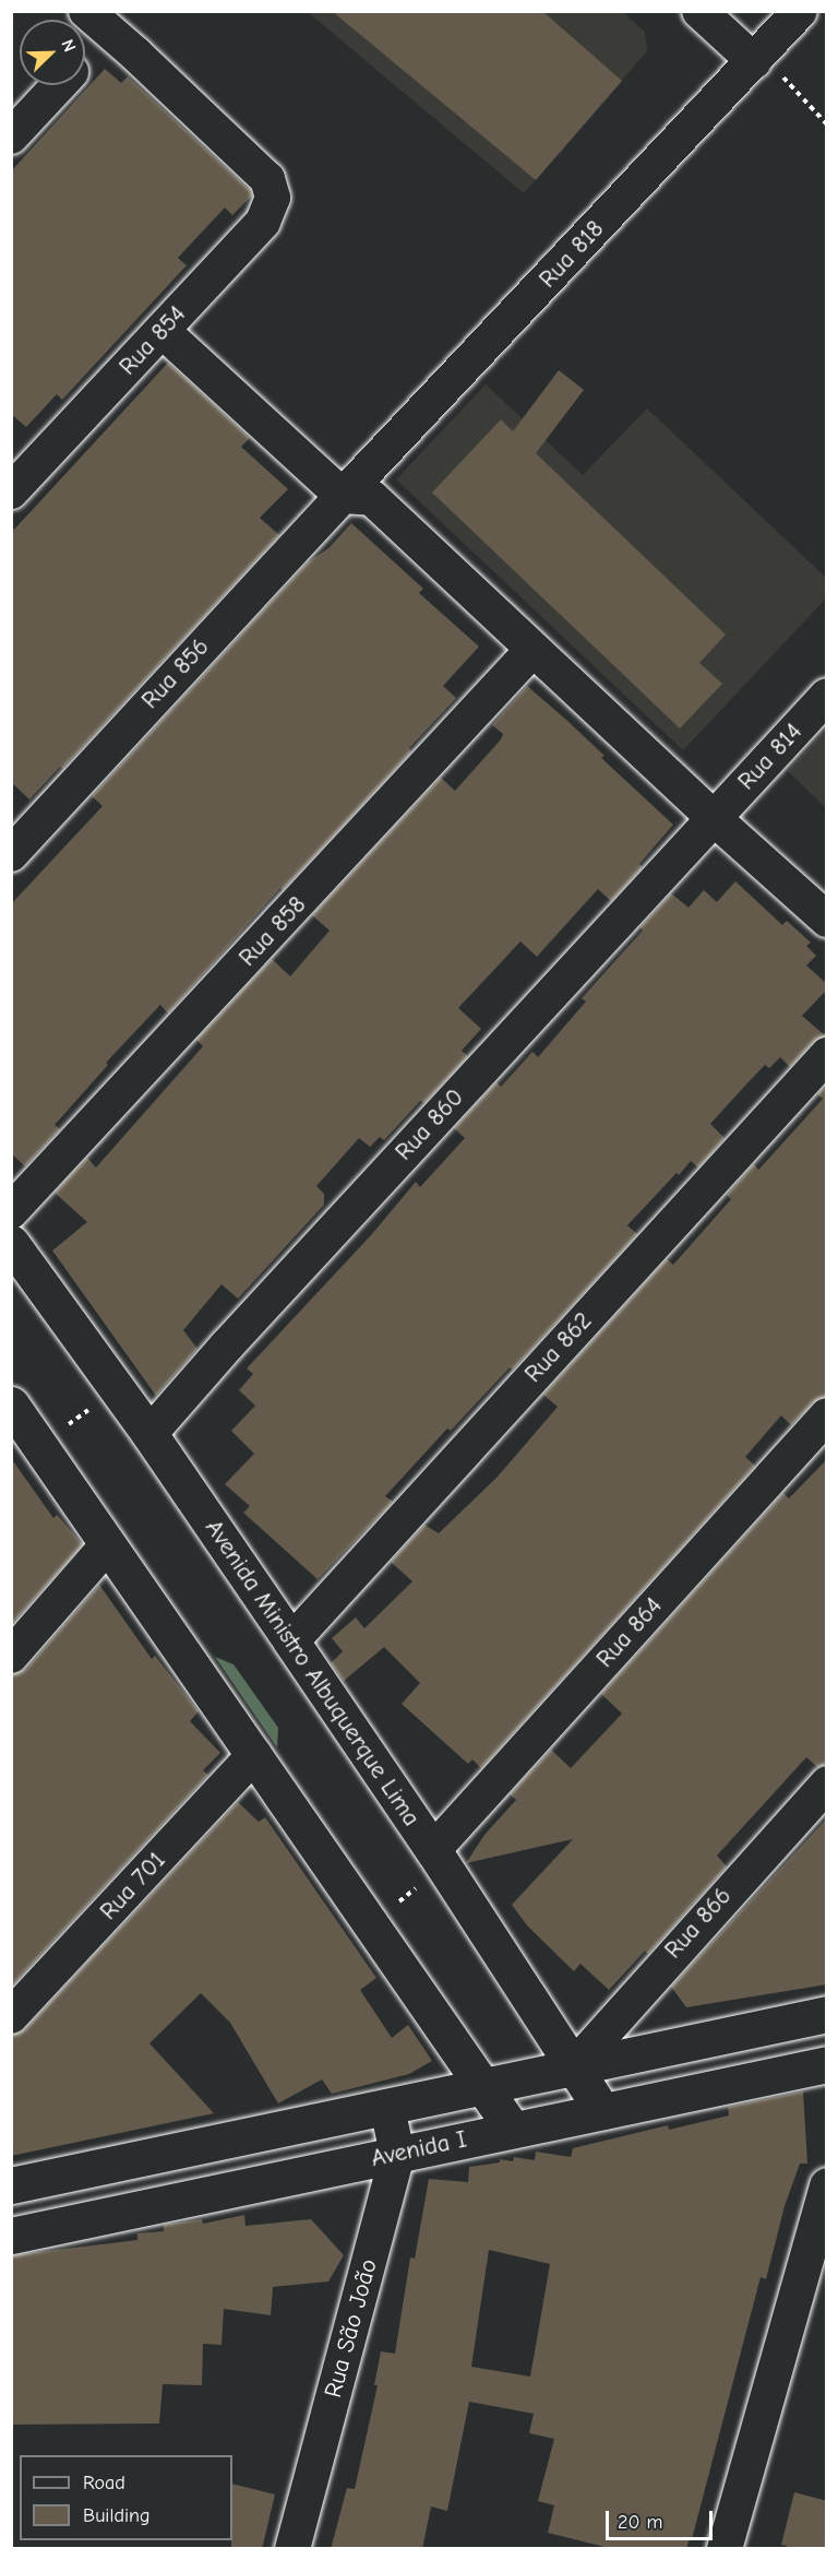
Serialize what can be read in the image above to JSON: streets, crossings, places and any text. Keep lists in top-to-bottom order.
{
  "streets": {
    "street": [
      "Rua 818",
      "Rua 854",
      "Rua 856",
      "Rua 814",
      "Rua 858",
      "Rua 860",
      "Rua 862",
      "Rua 864",
      "Avenida Ministro Albuquerque Lima",
      "Rua 701",
      "Rua 866",
      "Avenida I",
      "Rua São João"
    ]
  },
  "crossings": [
    ["Rua 818", "Rua 856"],
    ["Rua 814", "Rua 860"],
    ["Rua 860", "Avenida Ministro Albuquerque Lima"],
    ["Rua 862", "Avenida Ministro Albuquerque Lima"],
    ["Rua 864", "Avenida Ministro Albuquerque Lima"],
    ["Avenida Ministro Albuquerque Lima", "Rua 866"],
    ["Avenida Ministro Albuquerque Lima", "Avenida I"],
    ["Rua 866", "Avenida I"],
    ["Avenida I", "Rua São João"]
  ],
  "legend": ["Road", "Building"],
  "scale_bar": "20 m",
  "north": "top right"
}
